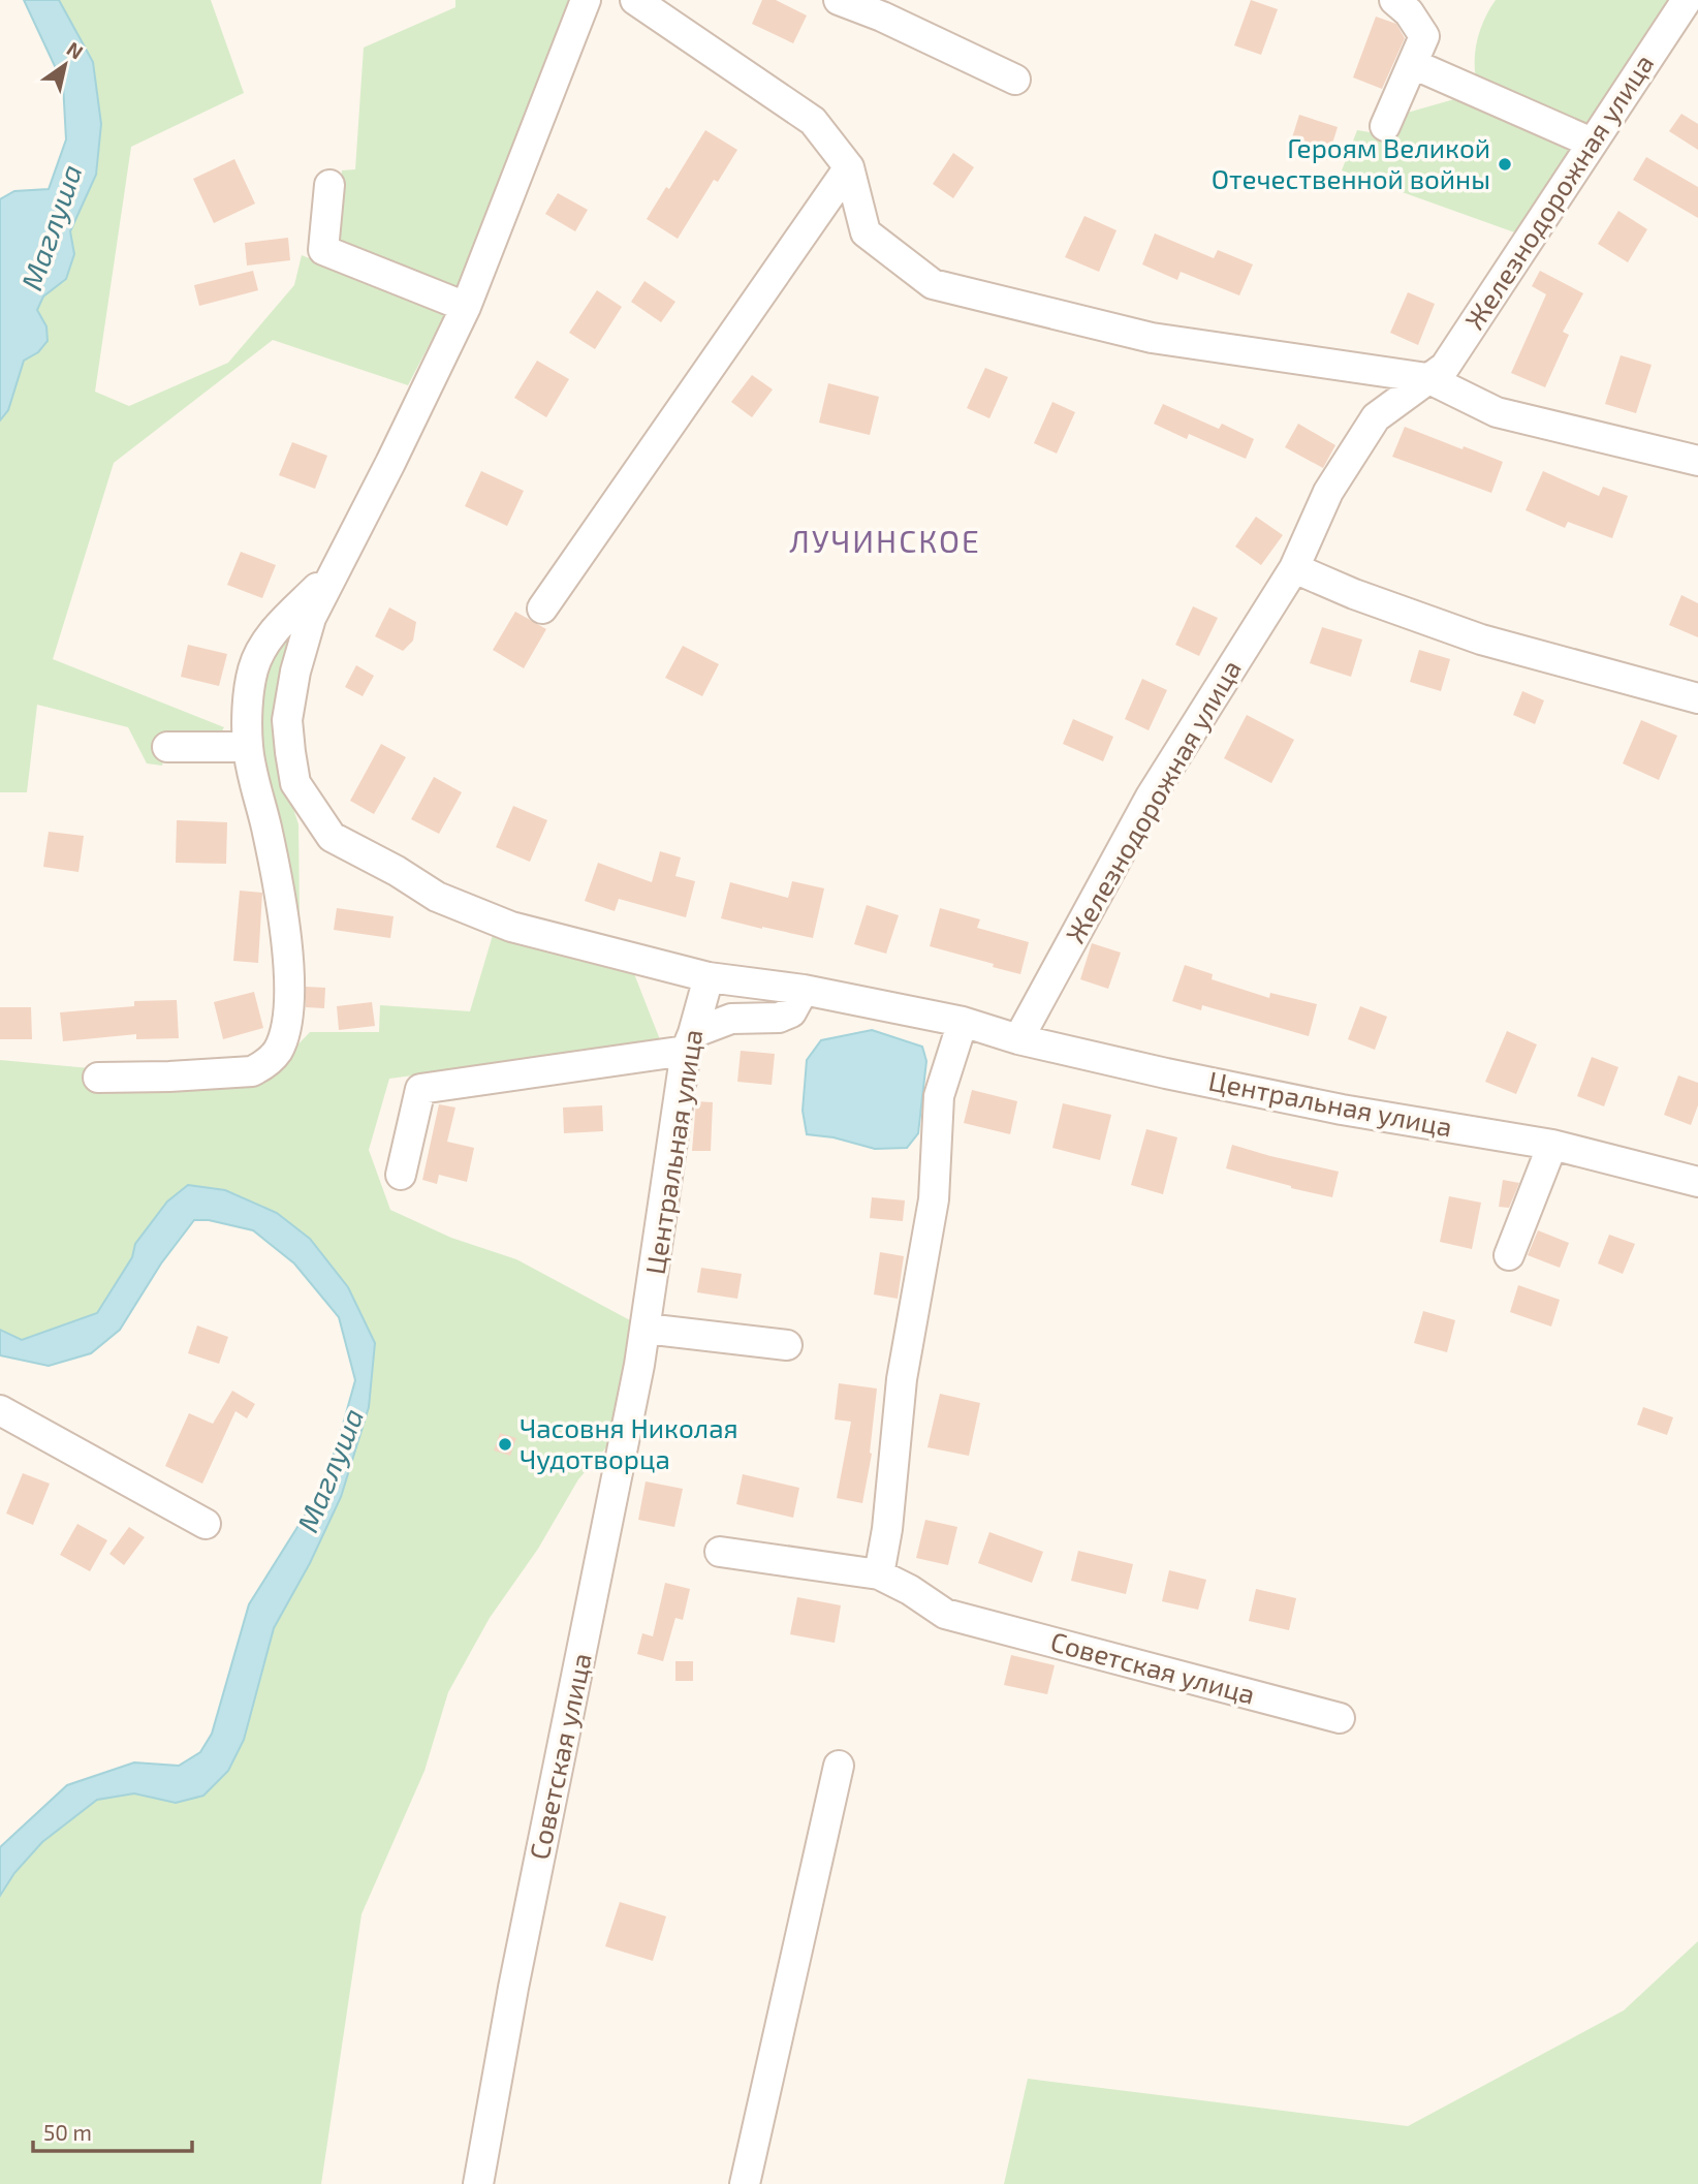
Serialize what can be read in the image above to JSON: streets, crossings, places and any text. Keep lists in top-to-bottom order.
{
  "streets": {
    "street": ["Железнодорожная улица", "Центральная улица", "Советская улица"]
  },
  "crossings": [
    ["Железнодорожная улица", "Центральная улица"],
    ["Центральная улица", "Советская улица"]
  ],
  "districts": ["ЛУЧИНСКОЕ"],
  "water": ["Маглуша"],
  "places": ["Героям Великой Отечественной войны", "Часовня Николая Чудотворца"],
  "scale_bar": "50 m",
  "north": "top right"
}
